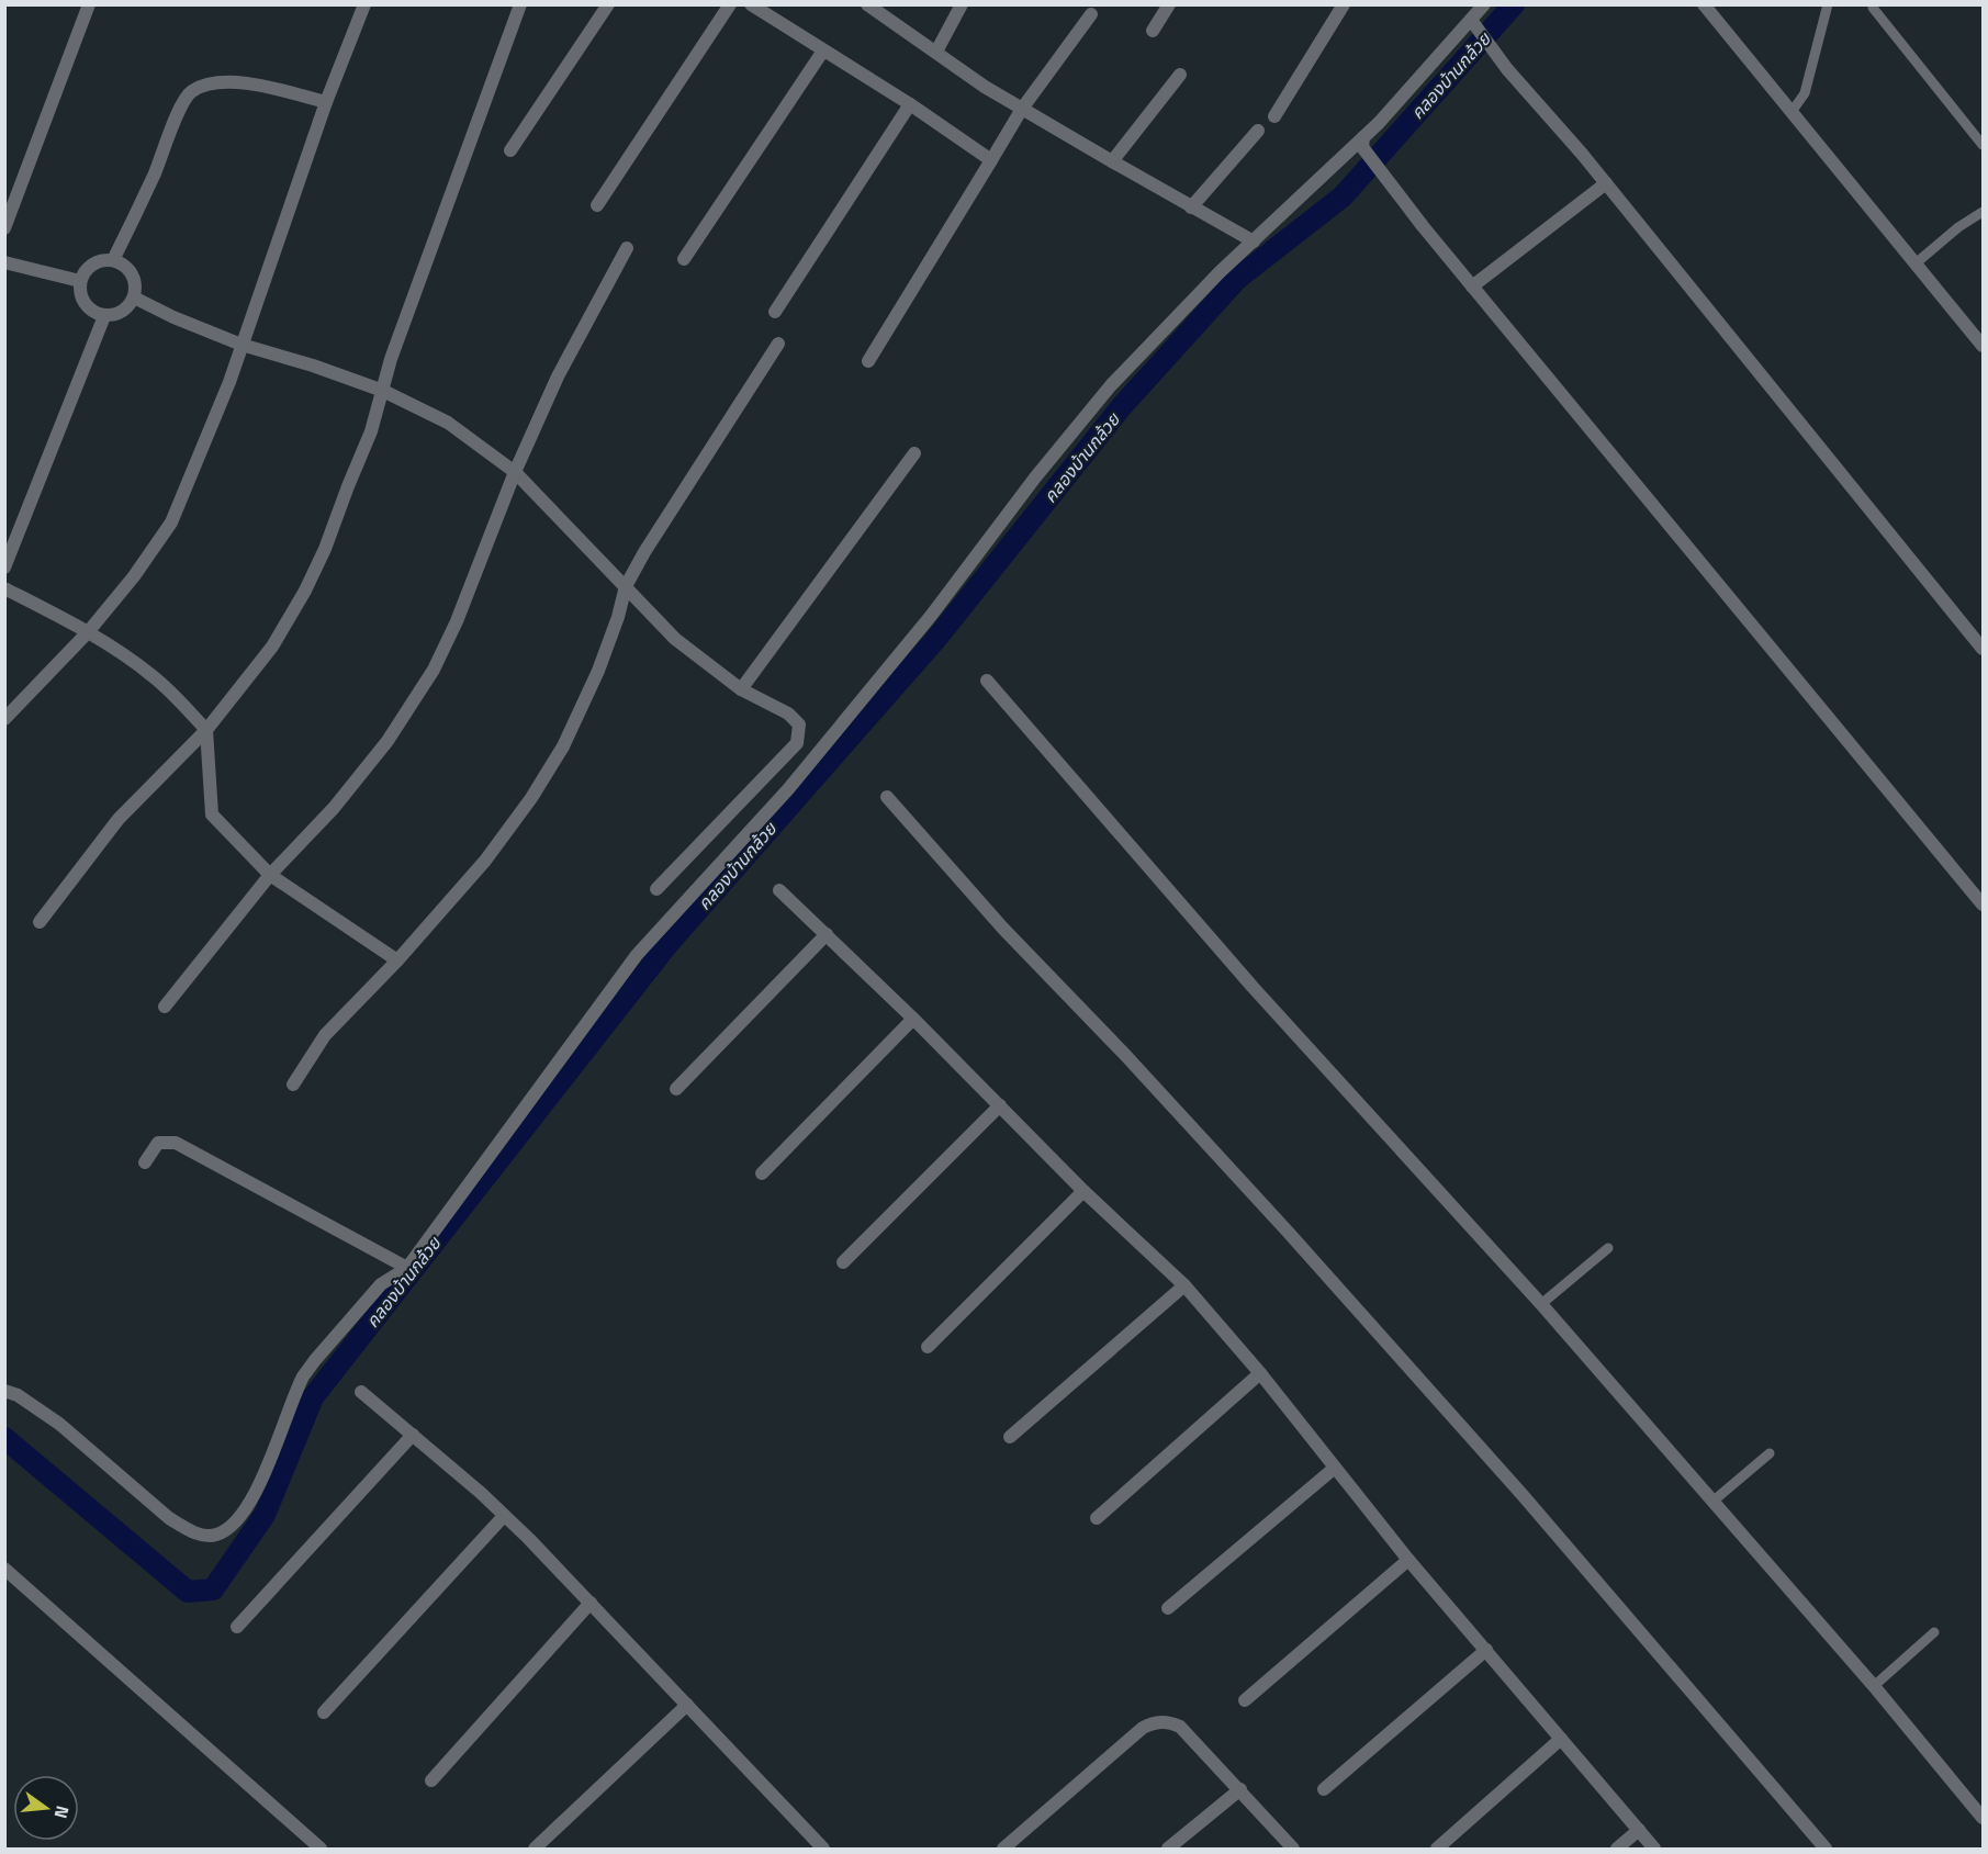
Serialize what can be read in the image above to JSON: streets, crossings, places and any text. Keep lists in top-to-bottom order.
{
  "water": ["คลองบ้านกล้วย"],
  "north": "right"
}
